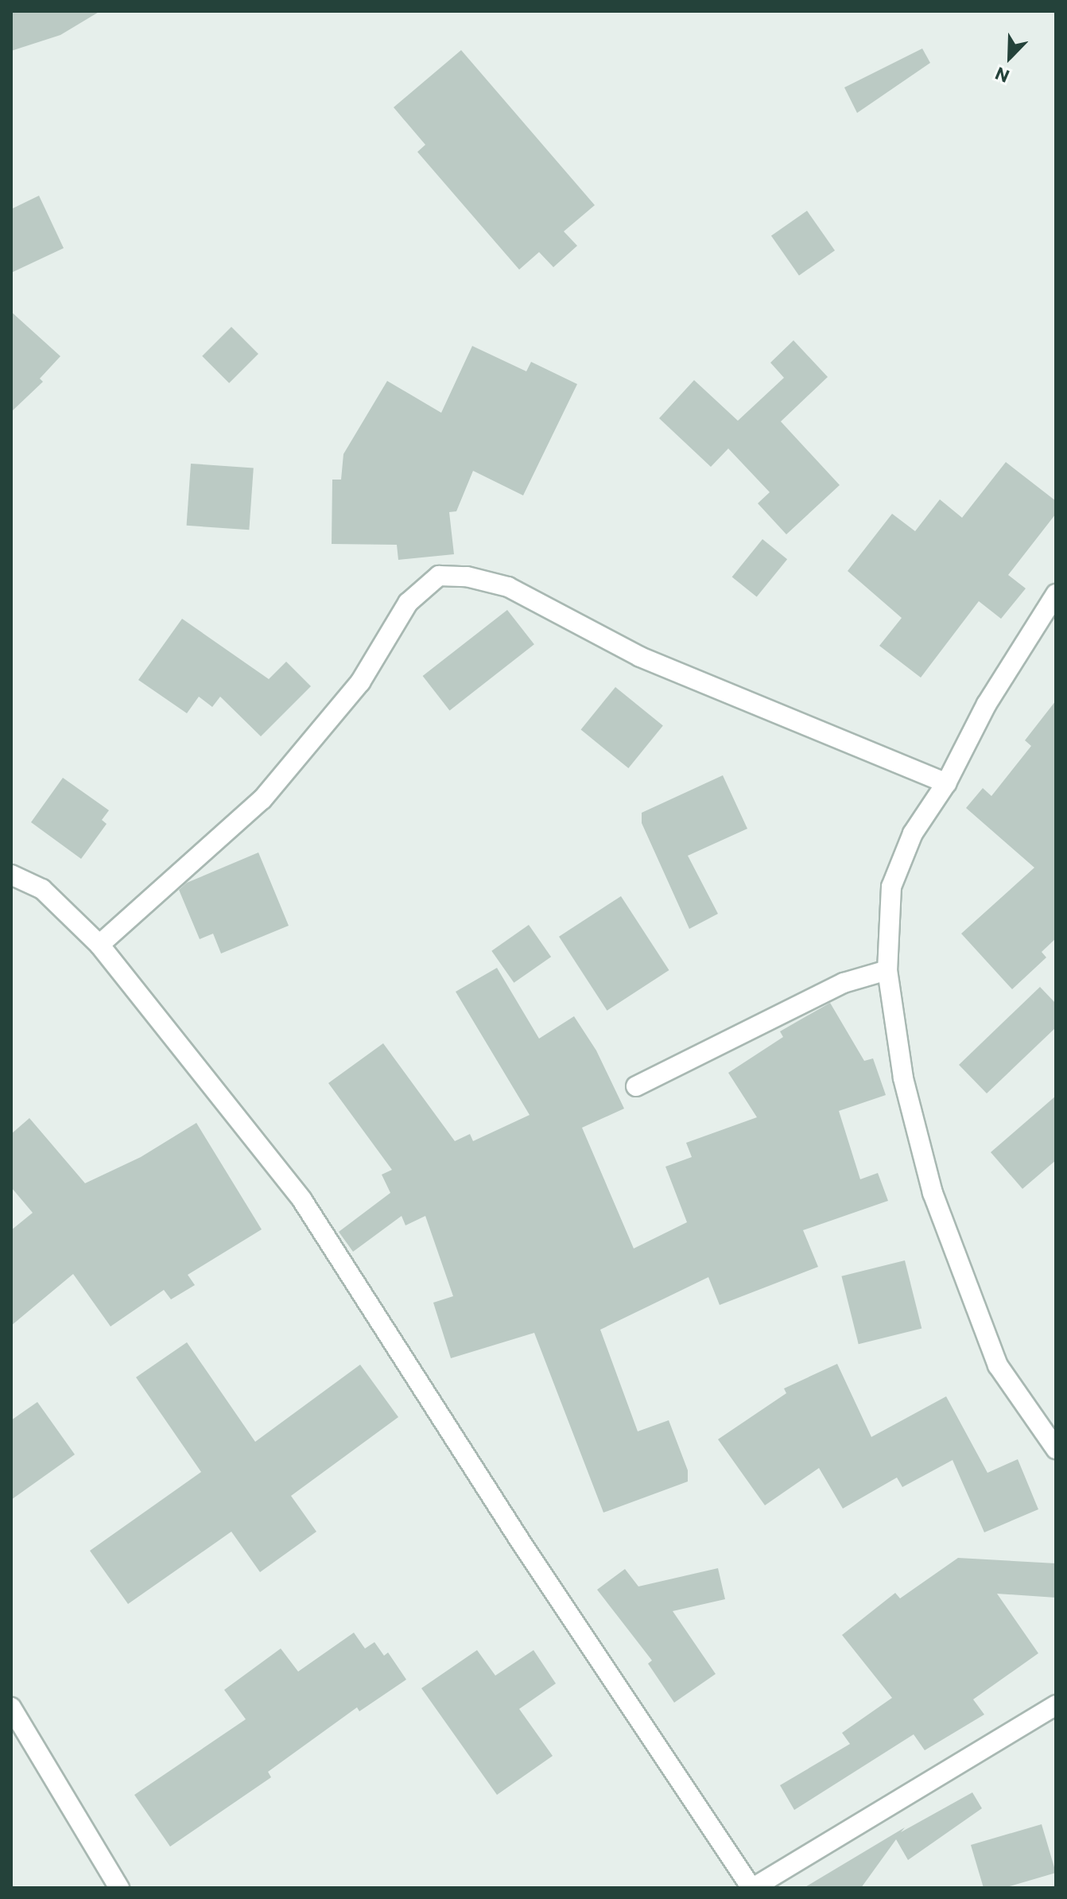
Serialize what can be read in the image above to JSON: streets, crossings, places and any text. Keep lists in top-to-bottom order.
{
  "north": "bottom left"
}
